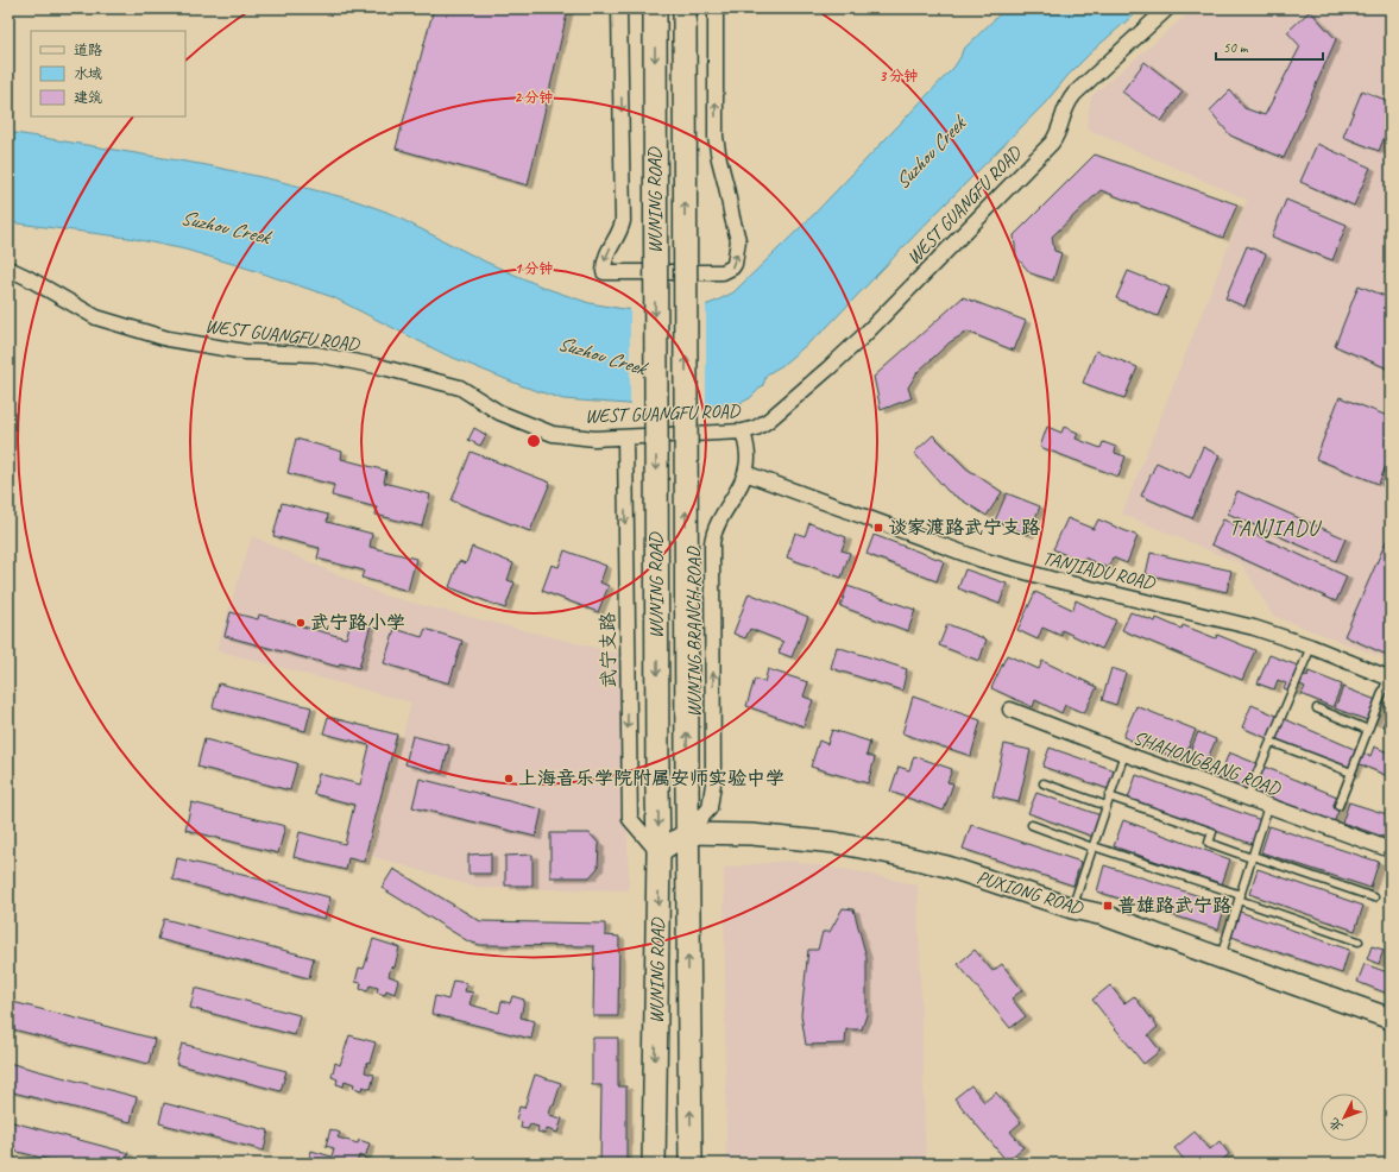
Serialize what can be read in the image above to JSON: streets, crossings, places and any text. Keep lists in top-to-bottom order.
{
  "streets": {
    "main road": ["WUNING ROAD", "PUXIONG ROAD"],
    "street": [
      "WEST GUANGFU ROAD",
      "TANJIADU ROAD",
      "WUNING BRANCH ROAD",
      "武宁支路",
      "SHAHONGBANG ROAD"
    ]
  },
  "crossings": [
    ["WUNING ROAD", "WUNING BRANCH ROAD"],
    ["WUNING ROAD", "武宁支路"],
    ["WUNING ROAD", "PUXIONG ROAD"],
    ["WEST GUANGFU ROAD", "WUNING BRANCH ROAD"],
    ["WEST GUANGFU ROAD", "武宁支路"],
    ["TANJIADU ROAD", "WUNING BRANCH ROAD"],
    ["WUNING BRANCH ROAD", "PUXIONG ROAD"]
  ],
  "one_way": ["WUNING BRANCH ROAD", "武宁支路"],
  "districts": ["TANJIADU"],
  "water": ["Suzhou Creek"],
  "places": {
    "transit": ["谈家渡路武宁支路", "普雄路武宁路"],
    "other": ["武宁路小学", "上海音乐学院附属安师实验中学"]
  },
  "legend": ["道路", "水域", "建筑"],
  "scale_bar": "50 m",
  "north": "bottom left",
  "rings": ["3 分钟", "2 分钟", "1 分钟"]
}
